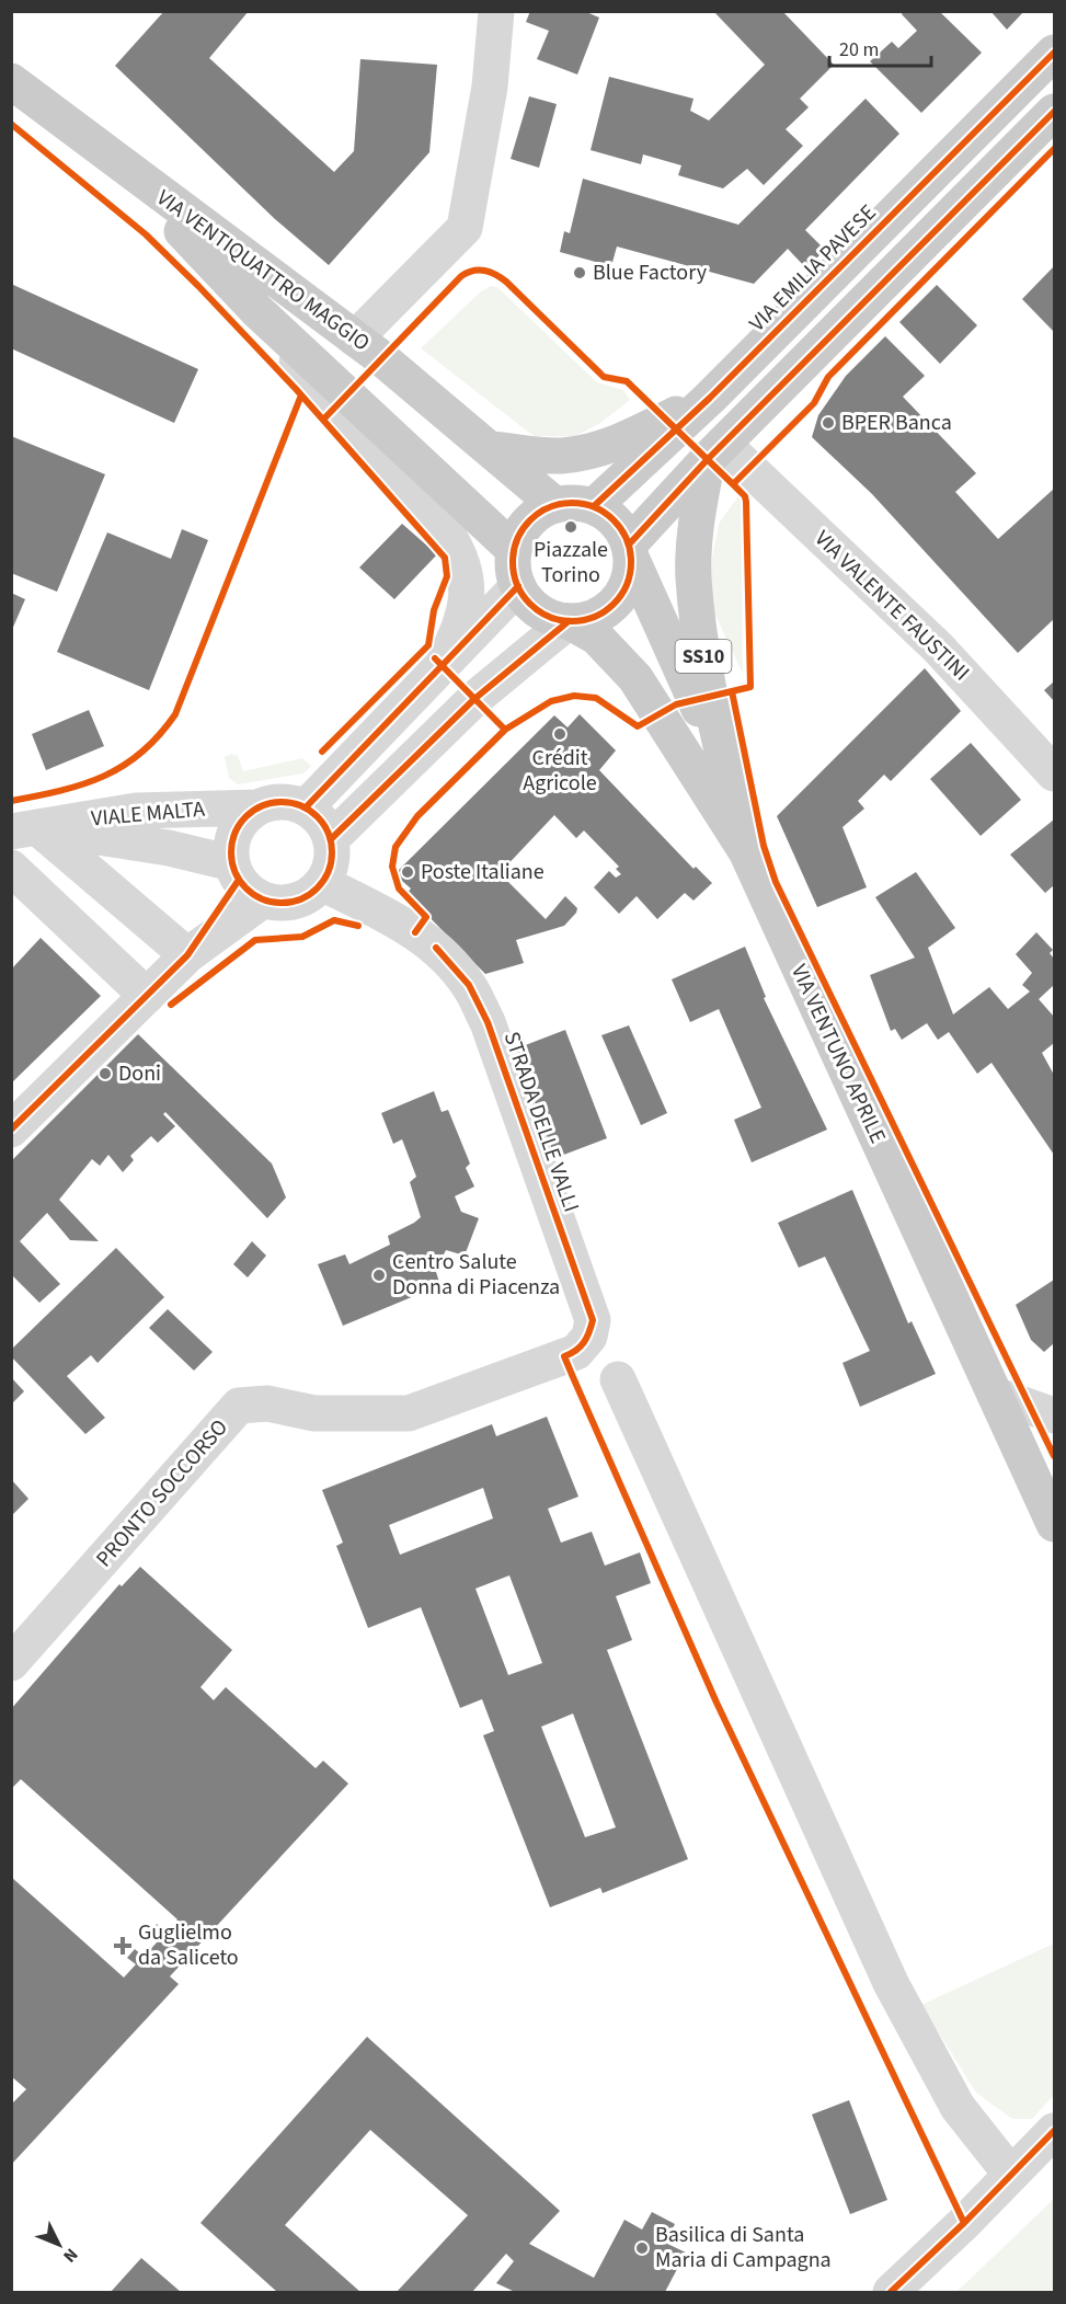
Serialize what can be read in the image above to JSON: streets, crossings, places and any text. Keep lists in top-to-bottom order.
{
  "streets": {
    "main road": [
      "VIA EMILIA PAVESE",
      "VIA VENTIQUATTRO MAGGIO",
      "SS10",
      "VIA VENTUNO APRILE"
    ],
    "street": [
      "VIA VALENTE FAUSTINI",
      "VIALE MALTA",
      "STRADA DELLE VALLI",
      "PRONTO SOCCORSO"
    ]
  },
  "crossings": [
    ["VIA EMILIA PAVESE", "VIA VENTIQUATTRO MAGGIO"],
    ["VIA EMILIA PAVESE", "SS10"],
    ["VIA EMILIA PAVESE", "VIA VENTUNO APRILE"],
    ["VIA VENTIQUATTRO MAGGIO", "SS10"],
    ["VIA VENTIQUATTRO MAGGIO", "VIA VENTUNO APRILE"],
    ["VIA VALENTE FAUSTINI", "SS10"],
    ["SS10", "VIA VENTUNO APRILE"],
    ["VIALE MALTA", "STRADA DELLE VALLI"],
    ["STRADA DELLE VALLI", "PRONTO SOCCORSO"]
  ],
  "places": {
    "other": [
      "Blue Factory",
      "BPER Banca",
      "Piazzale Torino",
      "Crédit Agricole",
      "Poste Italiane",
      "Doni",
      "Centro Salute Donna di Piacenza",
      "Basilica di Santa Maria di Campagna"
    ],
    "health": ["Guglielmo da Saliceto"]
  },
  "scale_bar": "20 m",
  "north": "bottom right"
}
